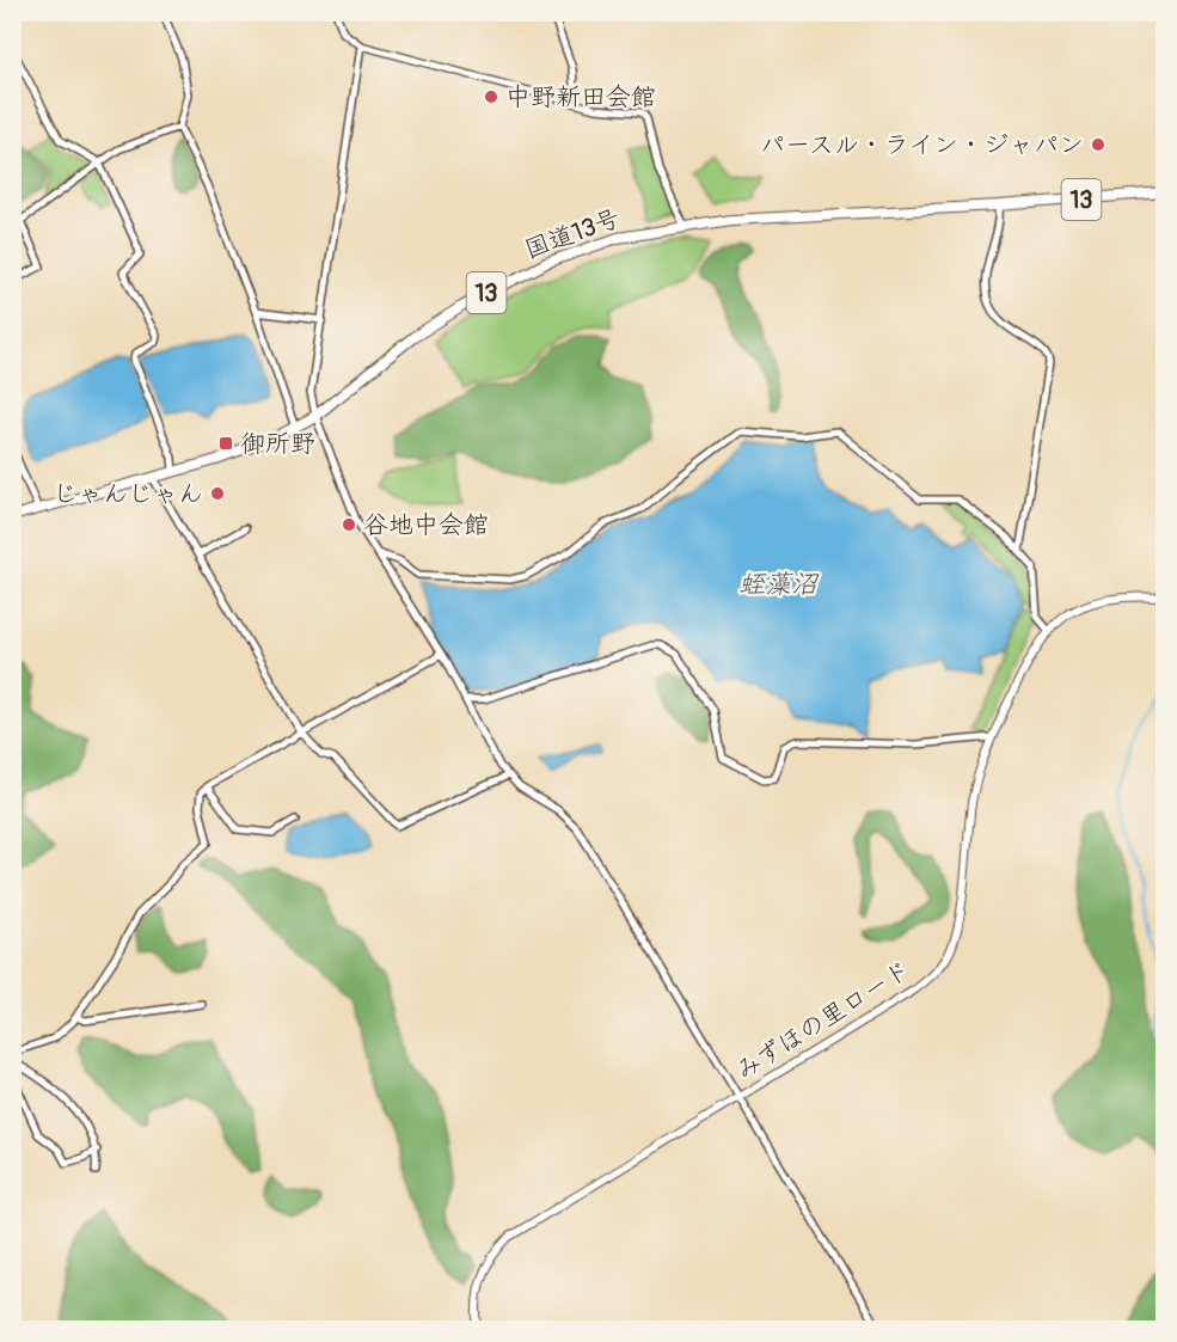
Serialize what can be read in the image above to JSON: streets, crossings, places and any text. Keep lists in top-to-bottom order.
{
  "streets": {
    "highway": ["13", "国道13号"],
    "street": ["みずほの里ロード"]
  },
  "water": ["蛭藻沼"],
  "places": {
    "other": [
      "中野新田会館",
      "パースル・ライン・ジャパン",
      "じゃんじゃん",
      "谷地中会館"
    ],
    "transit": ["御所野"]
  }
}
